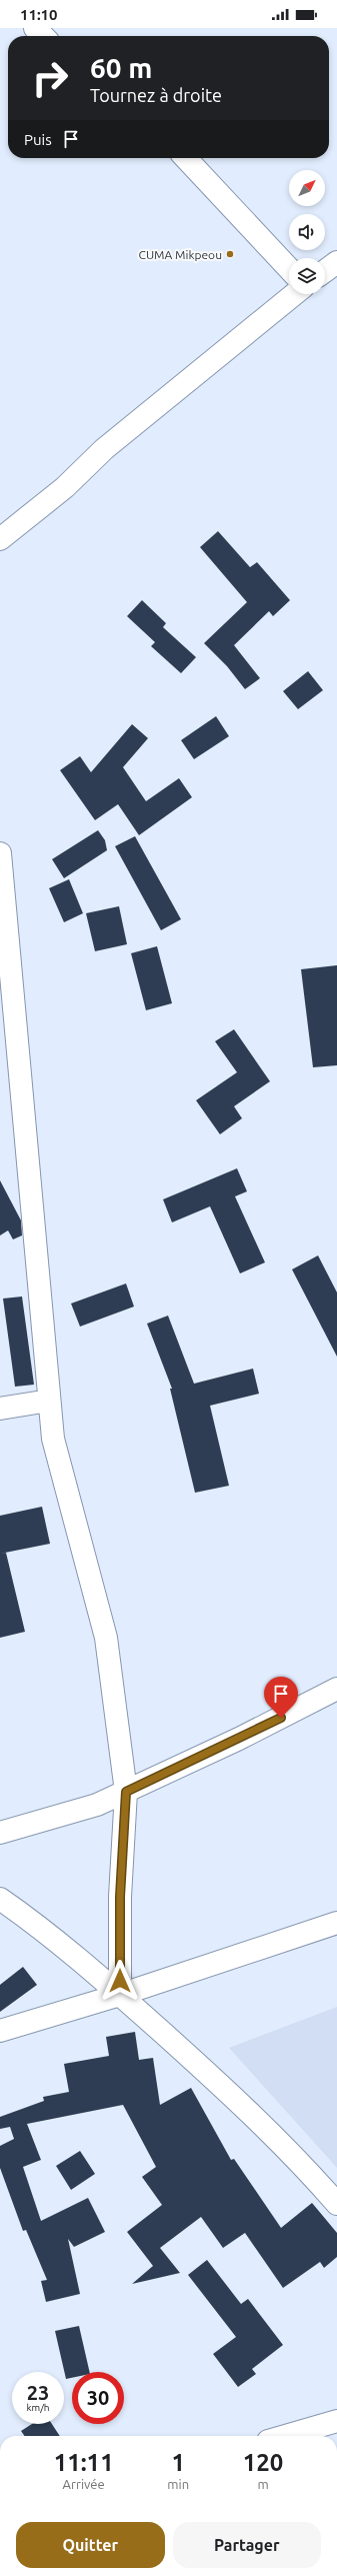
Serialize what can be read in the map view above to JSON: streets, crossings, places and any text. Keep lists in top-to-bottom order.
{
  "places": ["CUMA Mikpeou"],
  "north": "top right",
  "page": {
    "status": "11:10",
    "turn": ["60 m", "Tournez à droite"],
    "then": "Puis",
    "speed": "23 km/h",
    "limit": "30",
    "eta": [
      "11:11",
      "Arrivée",
      "1",
      "min",
      "120",
      "m"
    ],
    "buttons": ["Quitter", "Partager"]
  }
}
